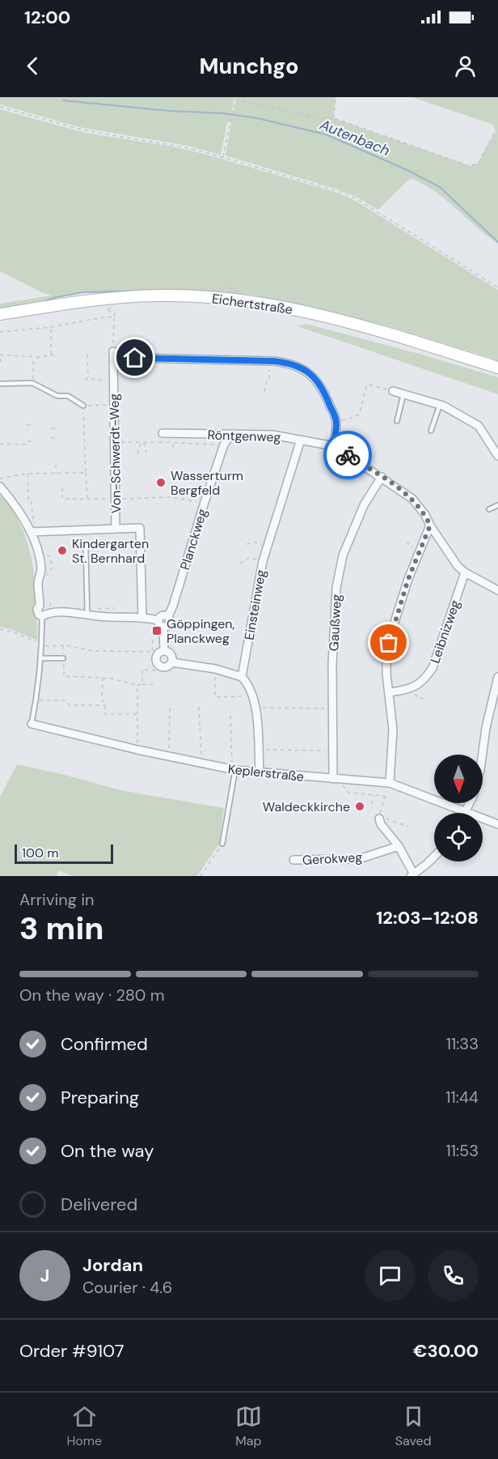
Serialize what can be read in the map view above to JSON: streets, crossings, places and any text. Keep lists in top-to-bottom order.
{
  "streets": {
    "street": [
      "Eichertstraße",
      "Röntgenweg",
      "Von-Schwerdt-Weg",
      "Planckweg",
      "Einsteinweg",
      "Gaußweg",
      "Leibnizweg",
      "Keplerstraße",
      "Gerokweg"
    ]
  },
  "crossings": [
    ["Röntgenweg", "Planckweg"],
    ["Röntgenweg", "Einsteinweg"],
    ["Röntgenweg", "Gaußweg"],
    ["Röntgenweg", "Leibnizweg"],
    ["Gaußweg", "Keplerstraße"]
  ],
  "water": ["Autenbach"],
  "places": {
    "other": ["Wasserturm Bergfeld", "Kindergarten St. Bernhard", "Waldeckkirche"],
    "transit": ["Göppingen, Planckweg"]
  },
  "scale_bar": "100 m",
  "north": "bottom",
  "page": {
    "status": "12:00",
    "header": "Munchgo",
    "scale": "100 m",
    "heading": ["3 min", "Arriving in", "12:03–12:08"],
    "panel": [
      "Jordan",
      "Courier · 4.6",
      "Order #9107",
      "€30.00"
    ],
    "bar": "On the way · 280 m",
    "list": [
      ["Confirmed", "11:33"],
      ["Preparing", "11:44"],
      ["On the way", "11:53"],
      "Delivered"
    ],
    "round": "J",
    "tabs": ["Home", "Map", "Saved"]
  }
}
